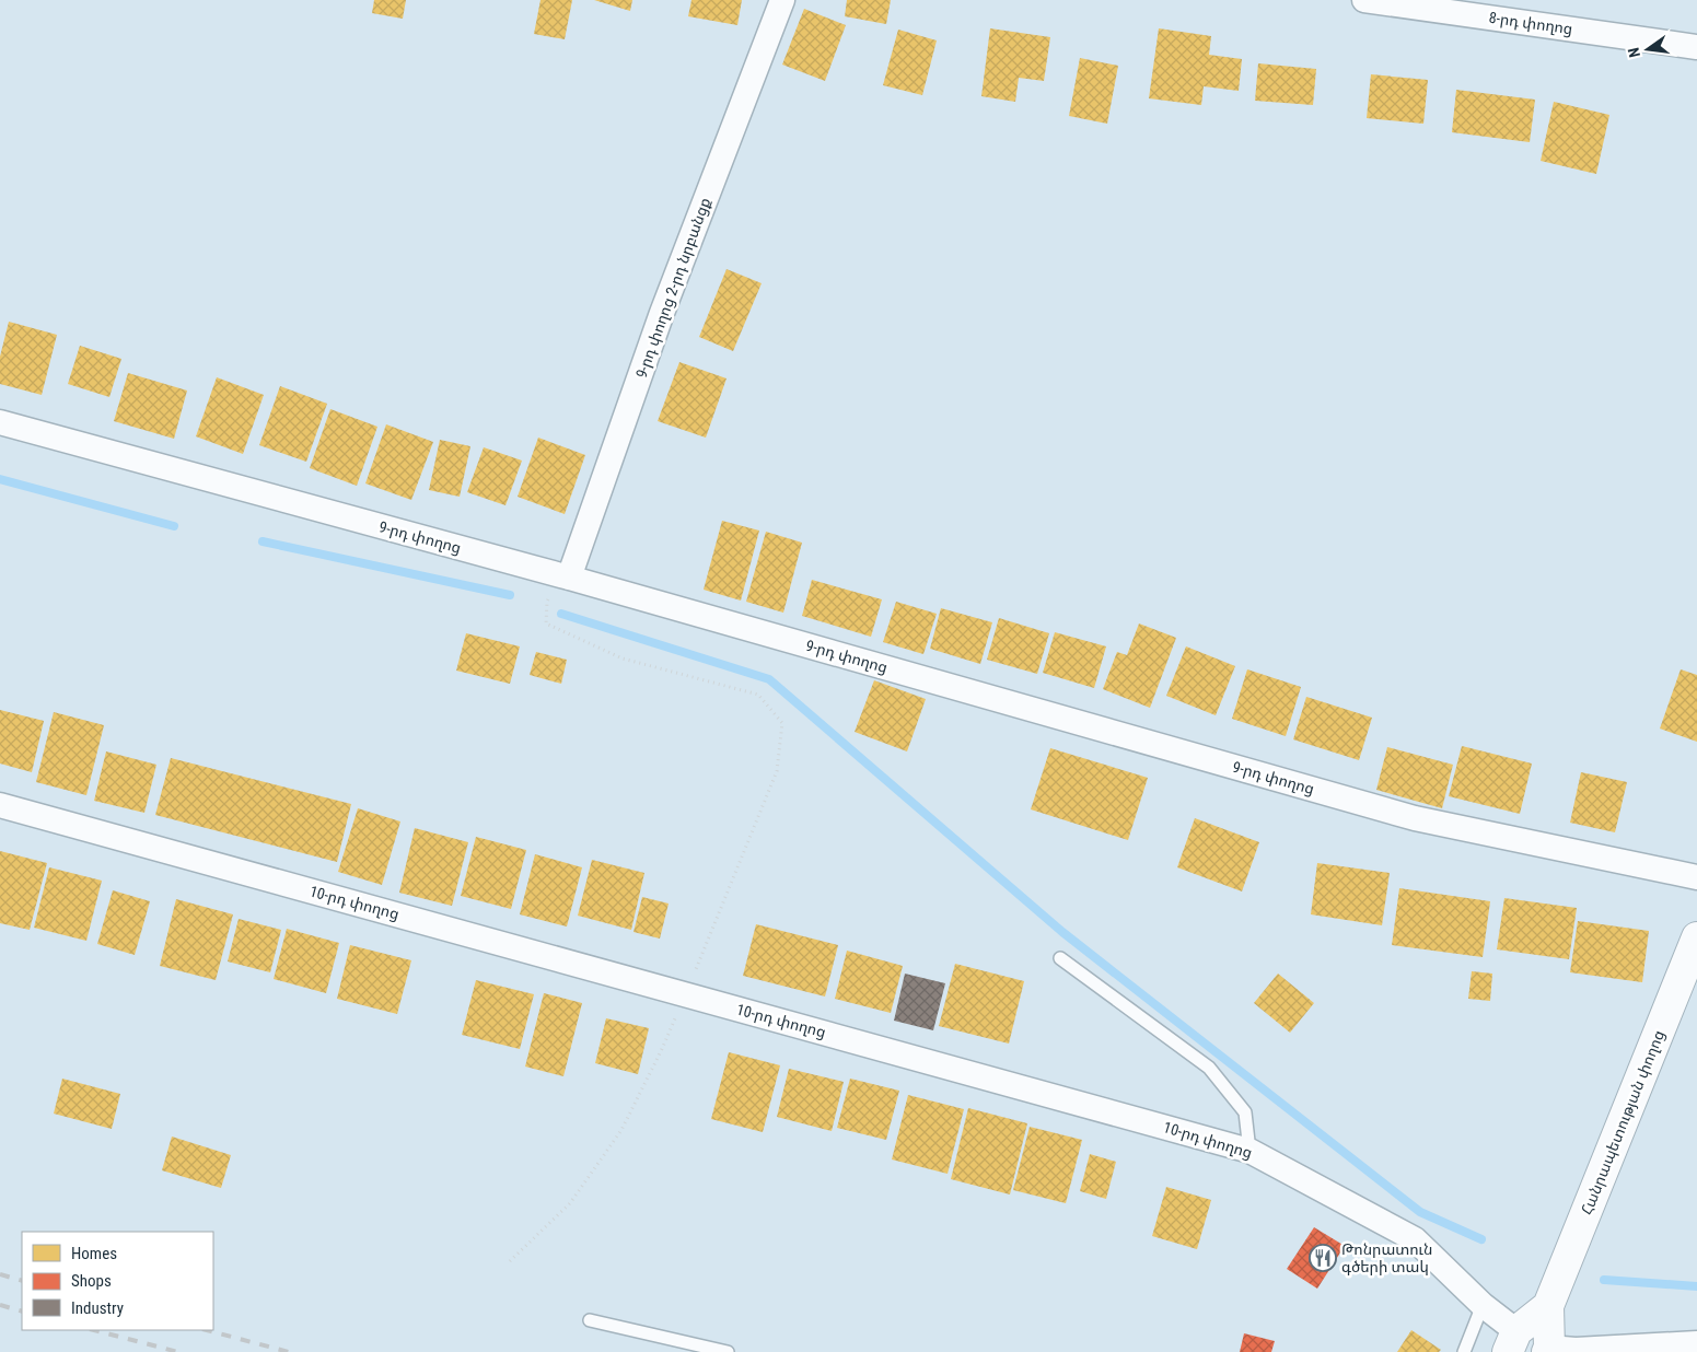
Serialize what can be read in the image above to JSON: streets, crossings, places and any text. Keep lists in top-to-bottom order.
{
  "streets": {
    "main road": ["Հանրապետության փողոց"],
    "street": [
      "8-րդ փողոց",
      "9-րդ փողոց 2-րդ նրբանցք",
      "9-րդ փողոց",
      "10-րդ փողոց"
    ]
  },
  "crossings": [
    ["9-րդ փողոց 2-րդ նրբանցք", "9-րդ փողոց"],
    ["10-րդ փողոց", "Հանրապետության փողոց"]
  ],
  "places": {
    "restaurant": ["Թոնրատուն գծերի տակ"]
  },
  "legend": ["Homes", "Shops", "Industry"],
  "north": "left"
}
